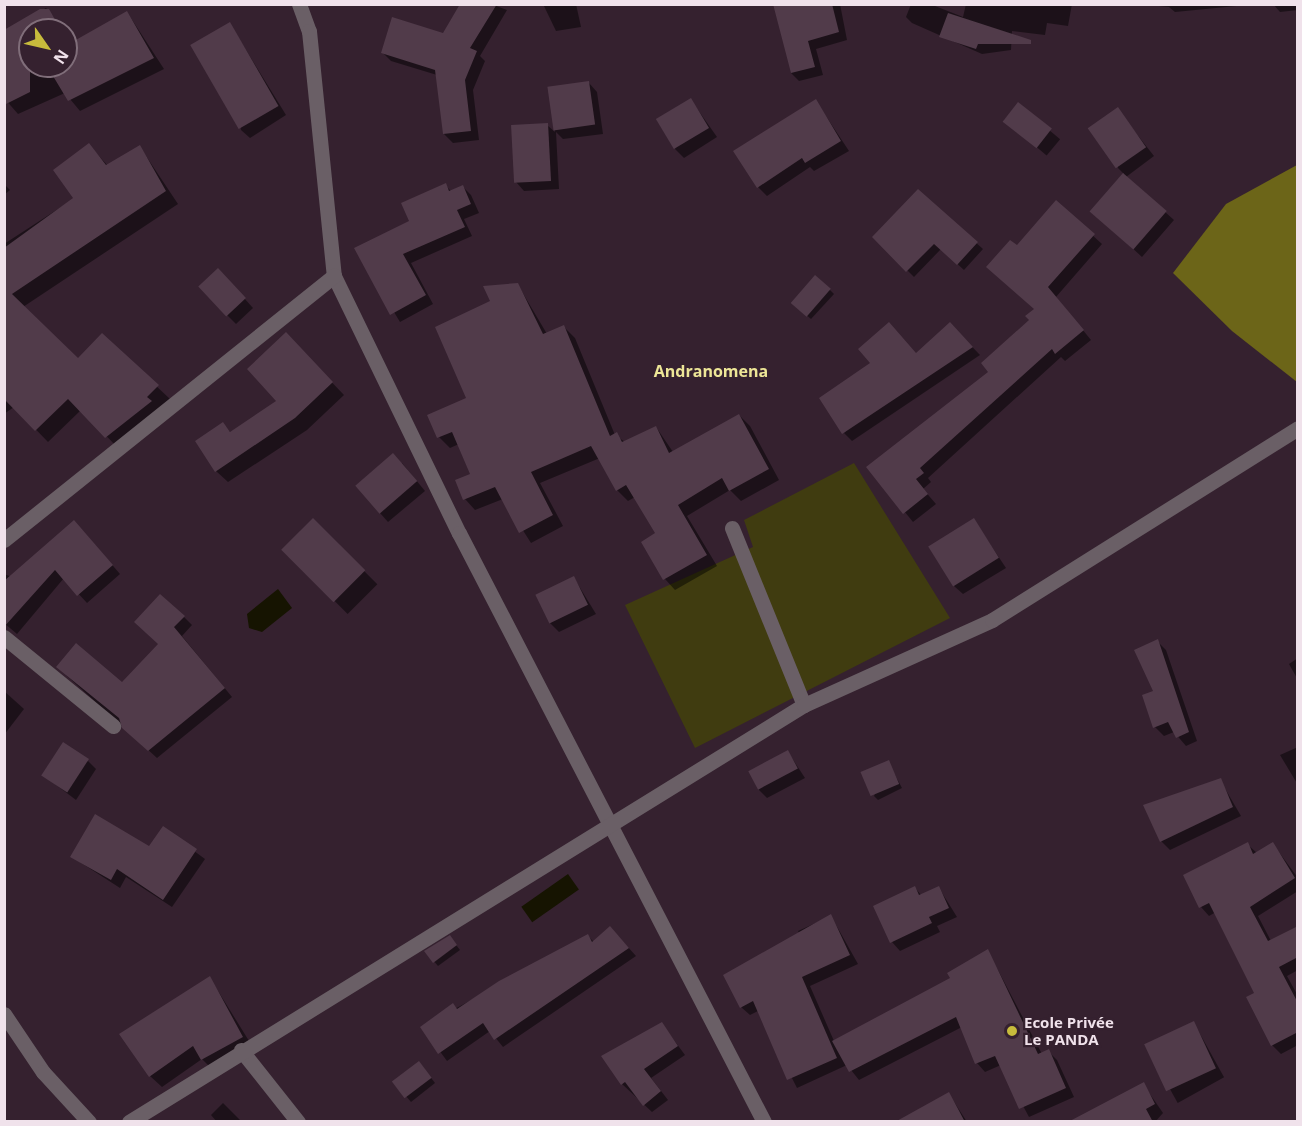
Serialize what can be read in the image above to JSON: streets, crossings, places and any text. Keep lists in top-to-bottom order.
{
  "districts": ["Andranomena"],
  "places": ["Ecole Privée Le PANDA"],
  "north": "bottom right"
}
